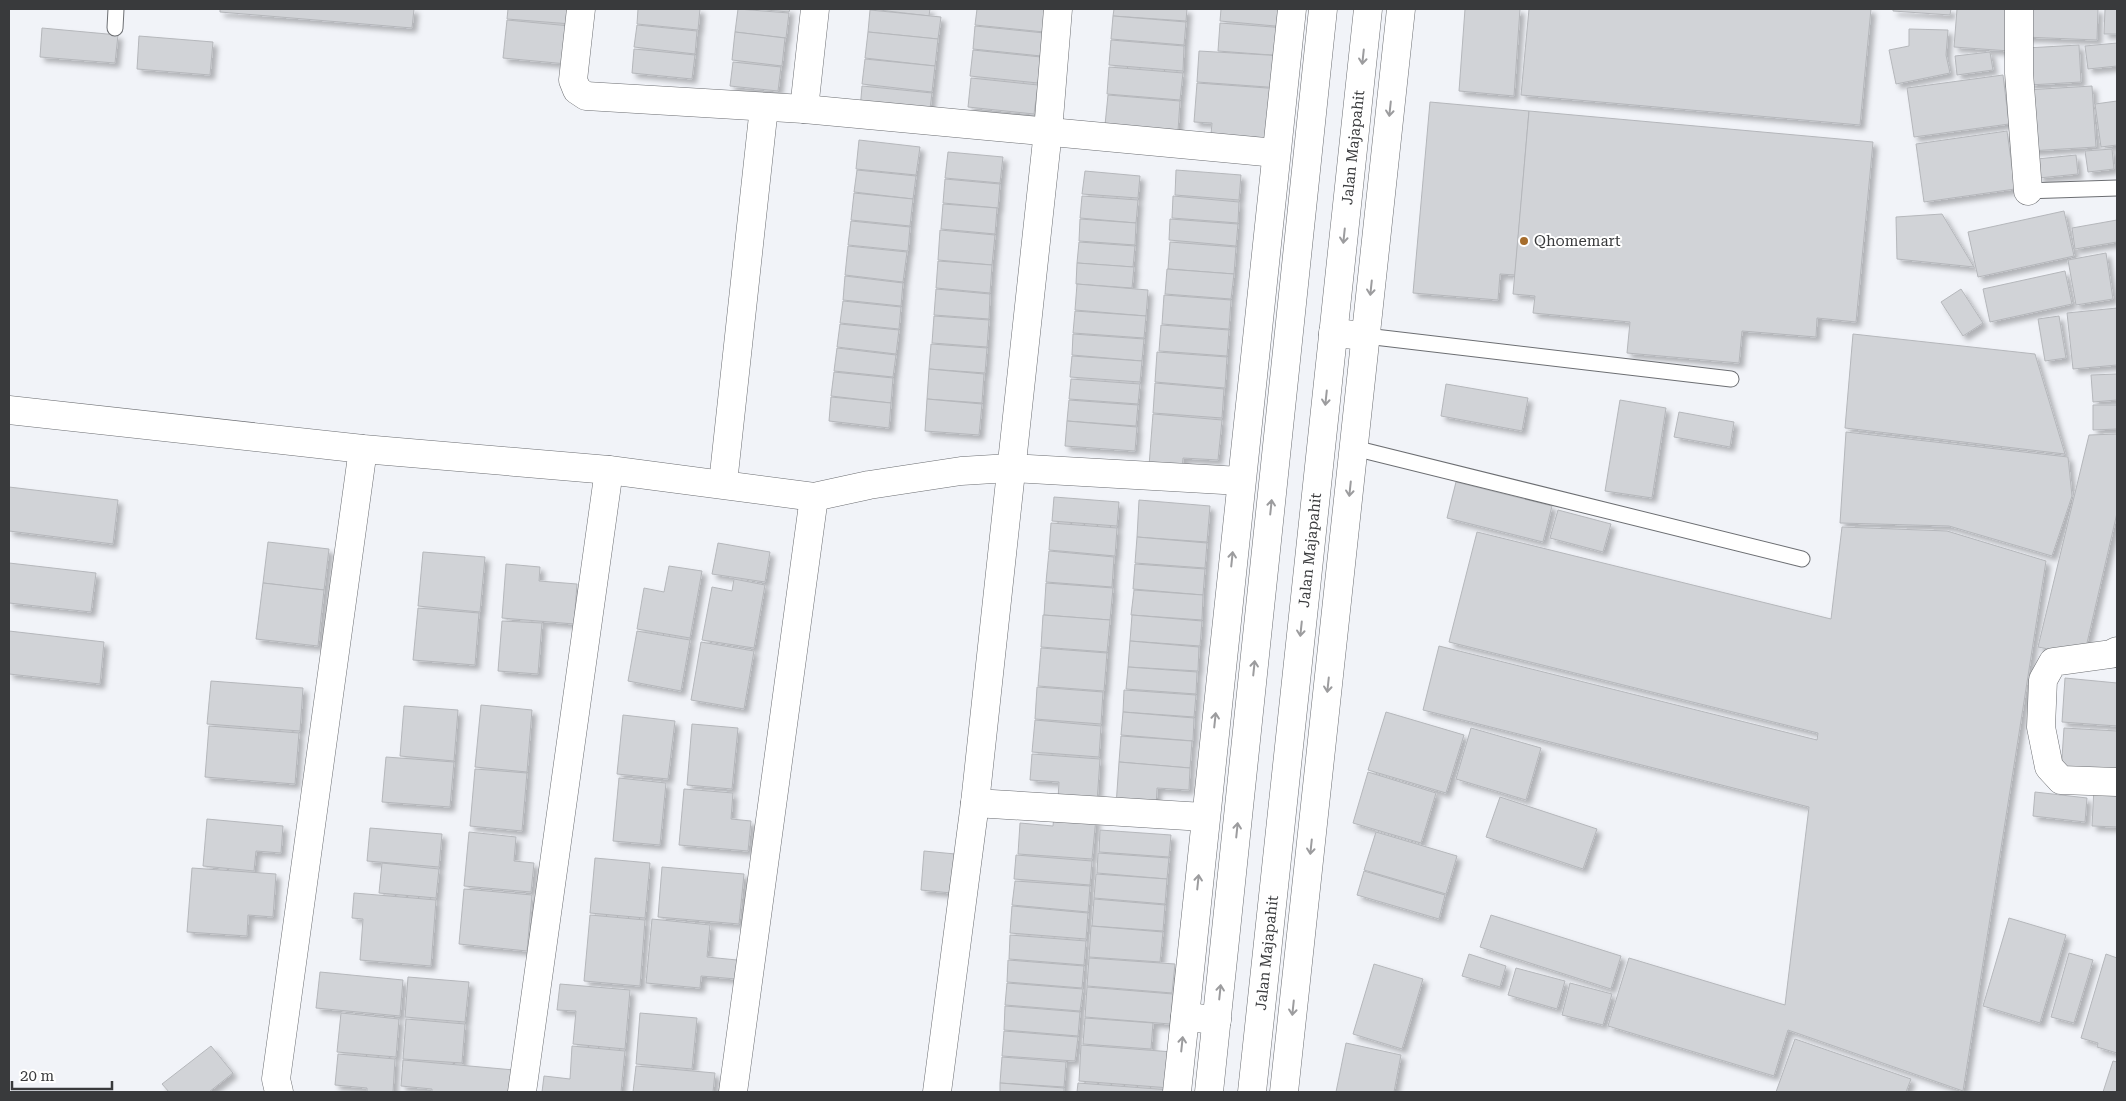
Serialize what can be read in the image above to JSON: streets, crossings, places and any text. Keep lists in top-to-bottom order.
{
  "streets": {
    "main road": ["Jalan Majapahit"]
  },
  "places": ["Qhomemart"],
  "scale_bar": "20 m"
}
